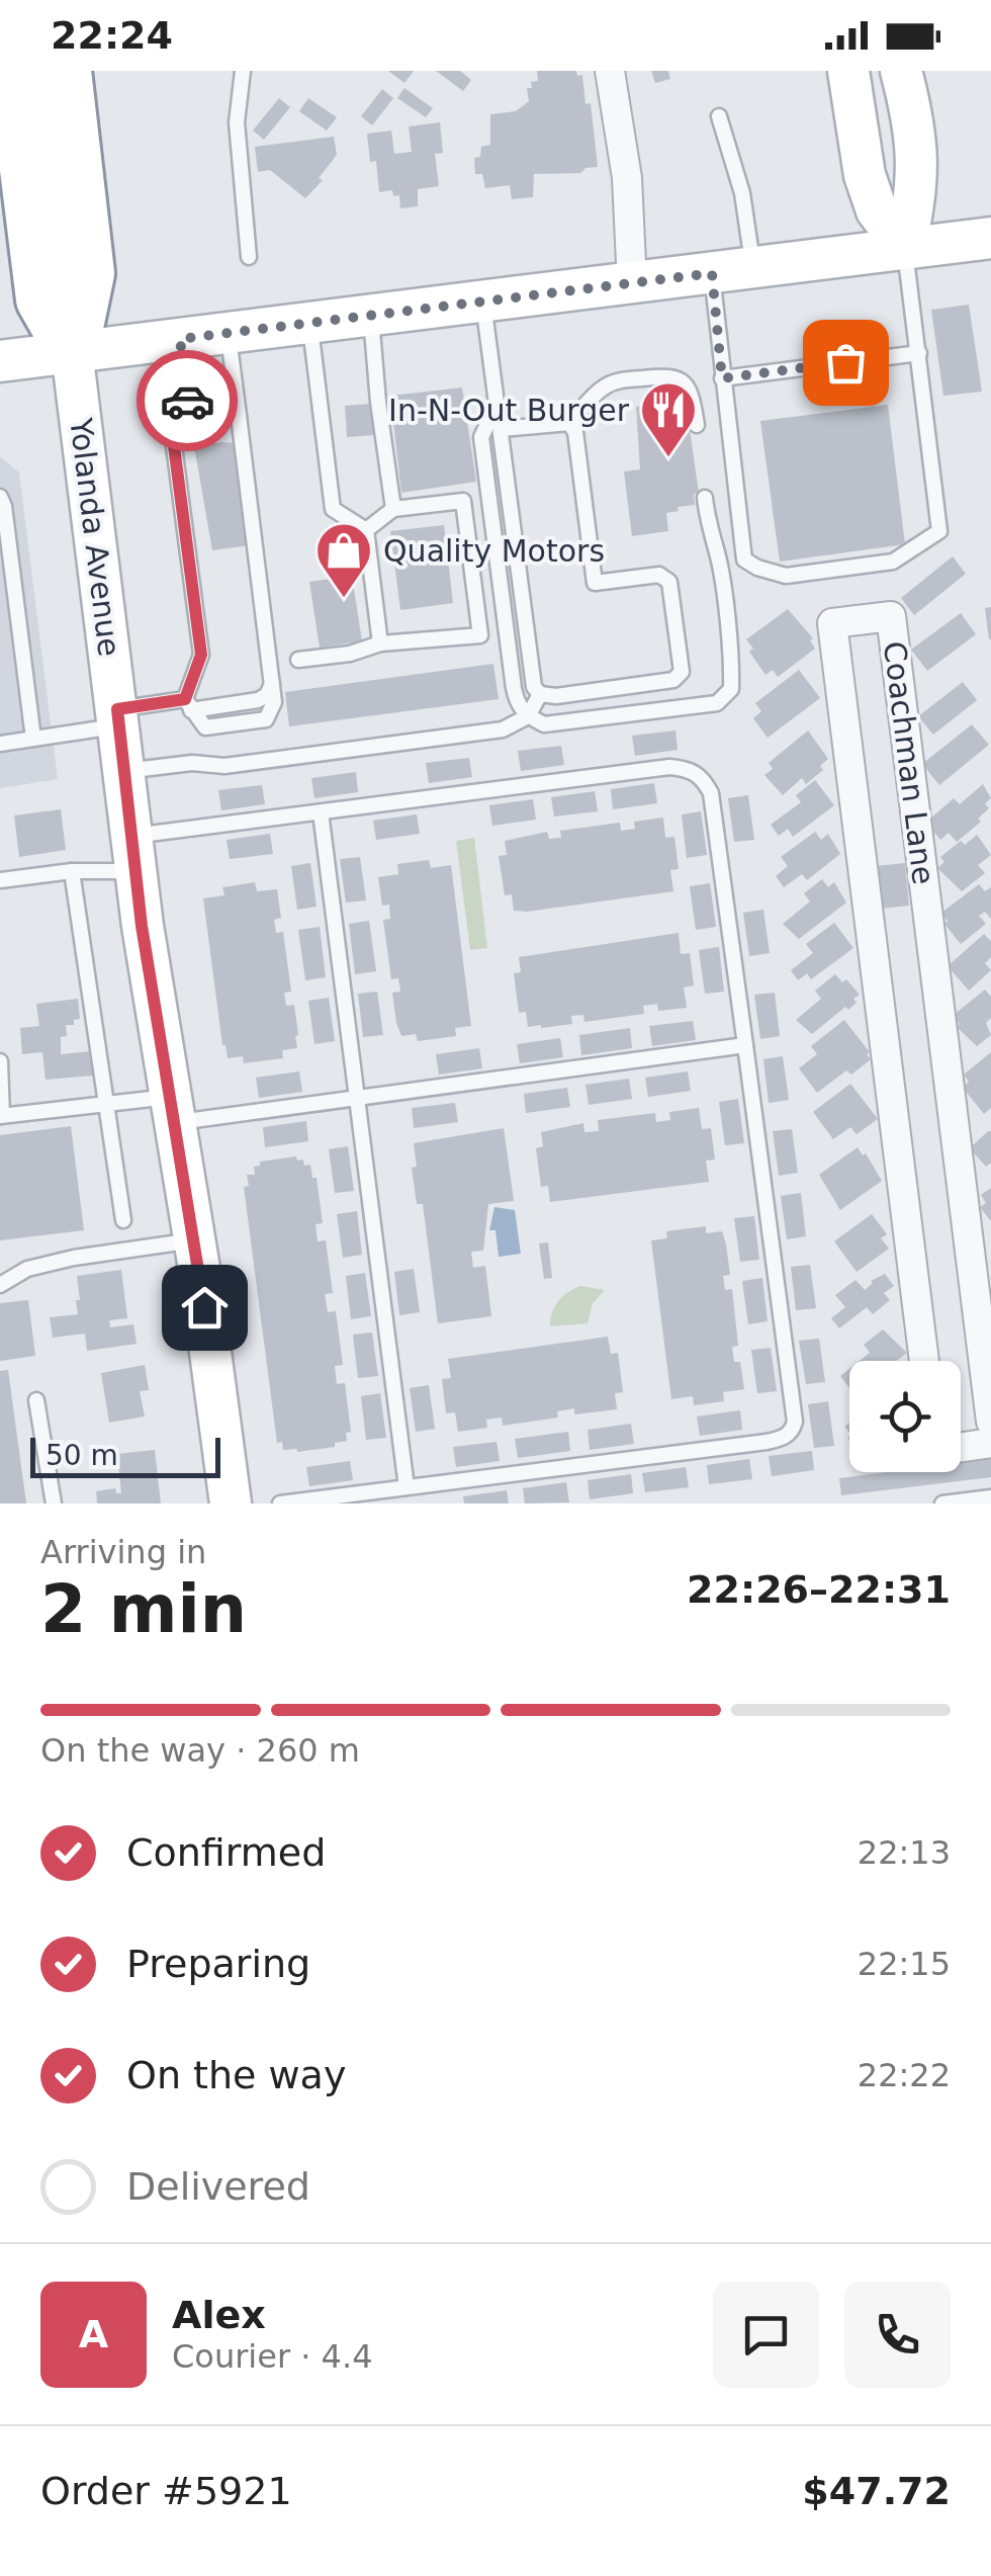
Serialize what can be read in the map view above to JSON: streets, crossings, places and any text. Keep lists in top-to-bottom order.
{
  "streets": {
    "main road": ["Yolanda Avenue"],
    "street": ["Coachman Lane"]
  },
  "places": {
    "restaurant": ["In-N-Out Burger"],
    "shop": ["Quality Motors"]
  },
  "scale_bar": "50 m",
  "page": {
    "status": "22:24",
    "scale": "50 m",
    "heading": ["2 min", "Arriving in", "22:26–22:31"],
    "panel": [
      "Alex",
      "Courier · 4.4",
      "Order #5921",
      "$47.72"
    ],
    "bar": "On the way · 260 m",
    "list": [
      ["Confirmed", "22:13"],
      ["Preparing", "22:15"],
      ["On the way", "22:22"],
      "Delivered"
    ],
    "round": "A"
  }
}
